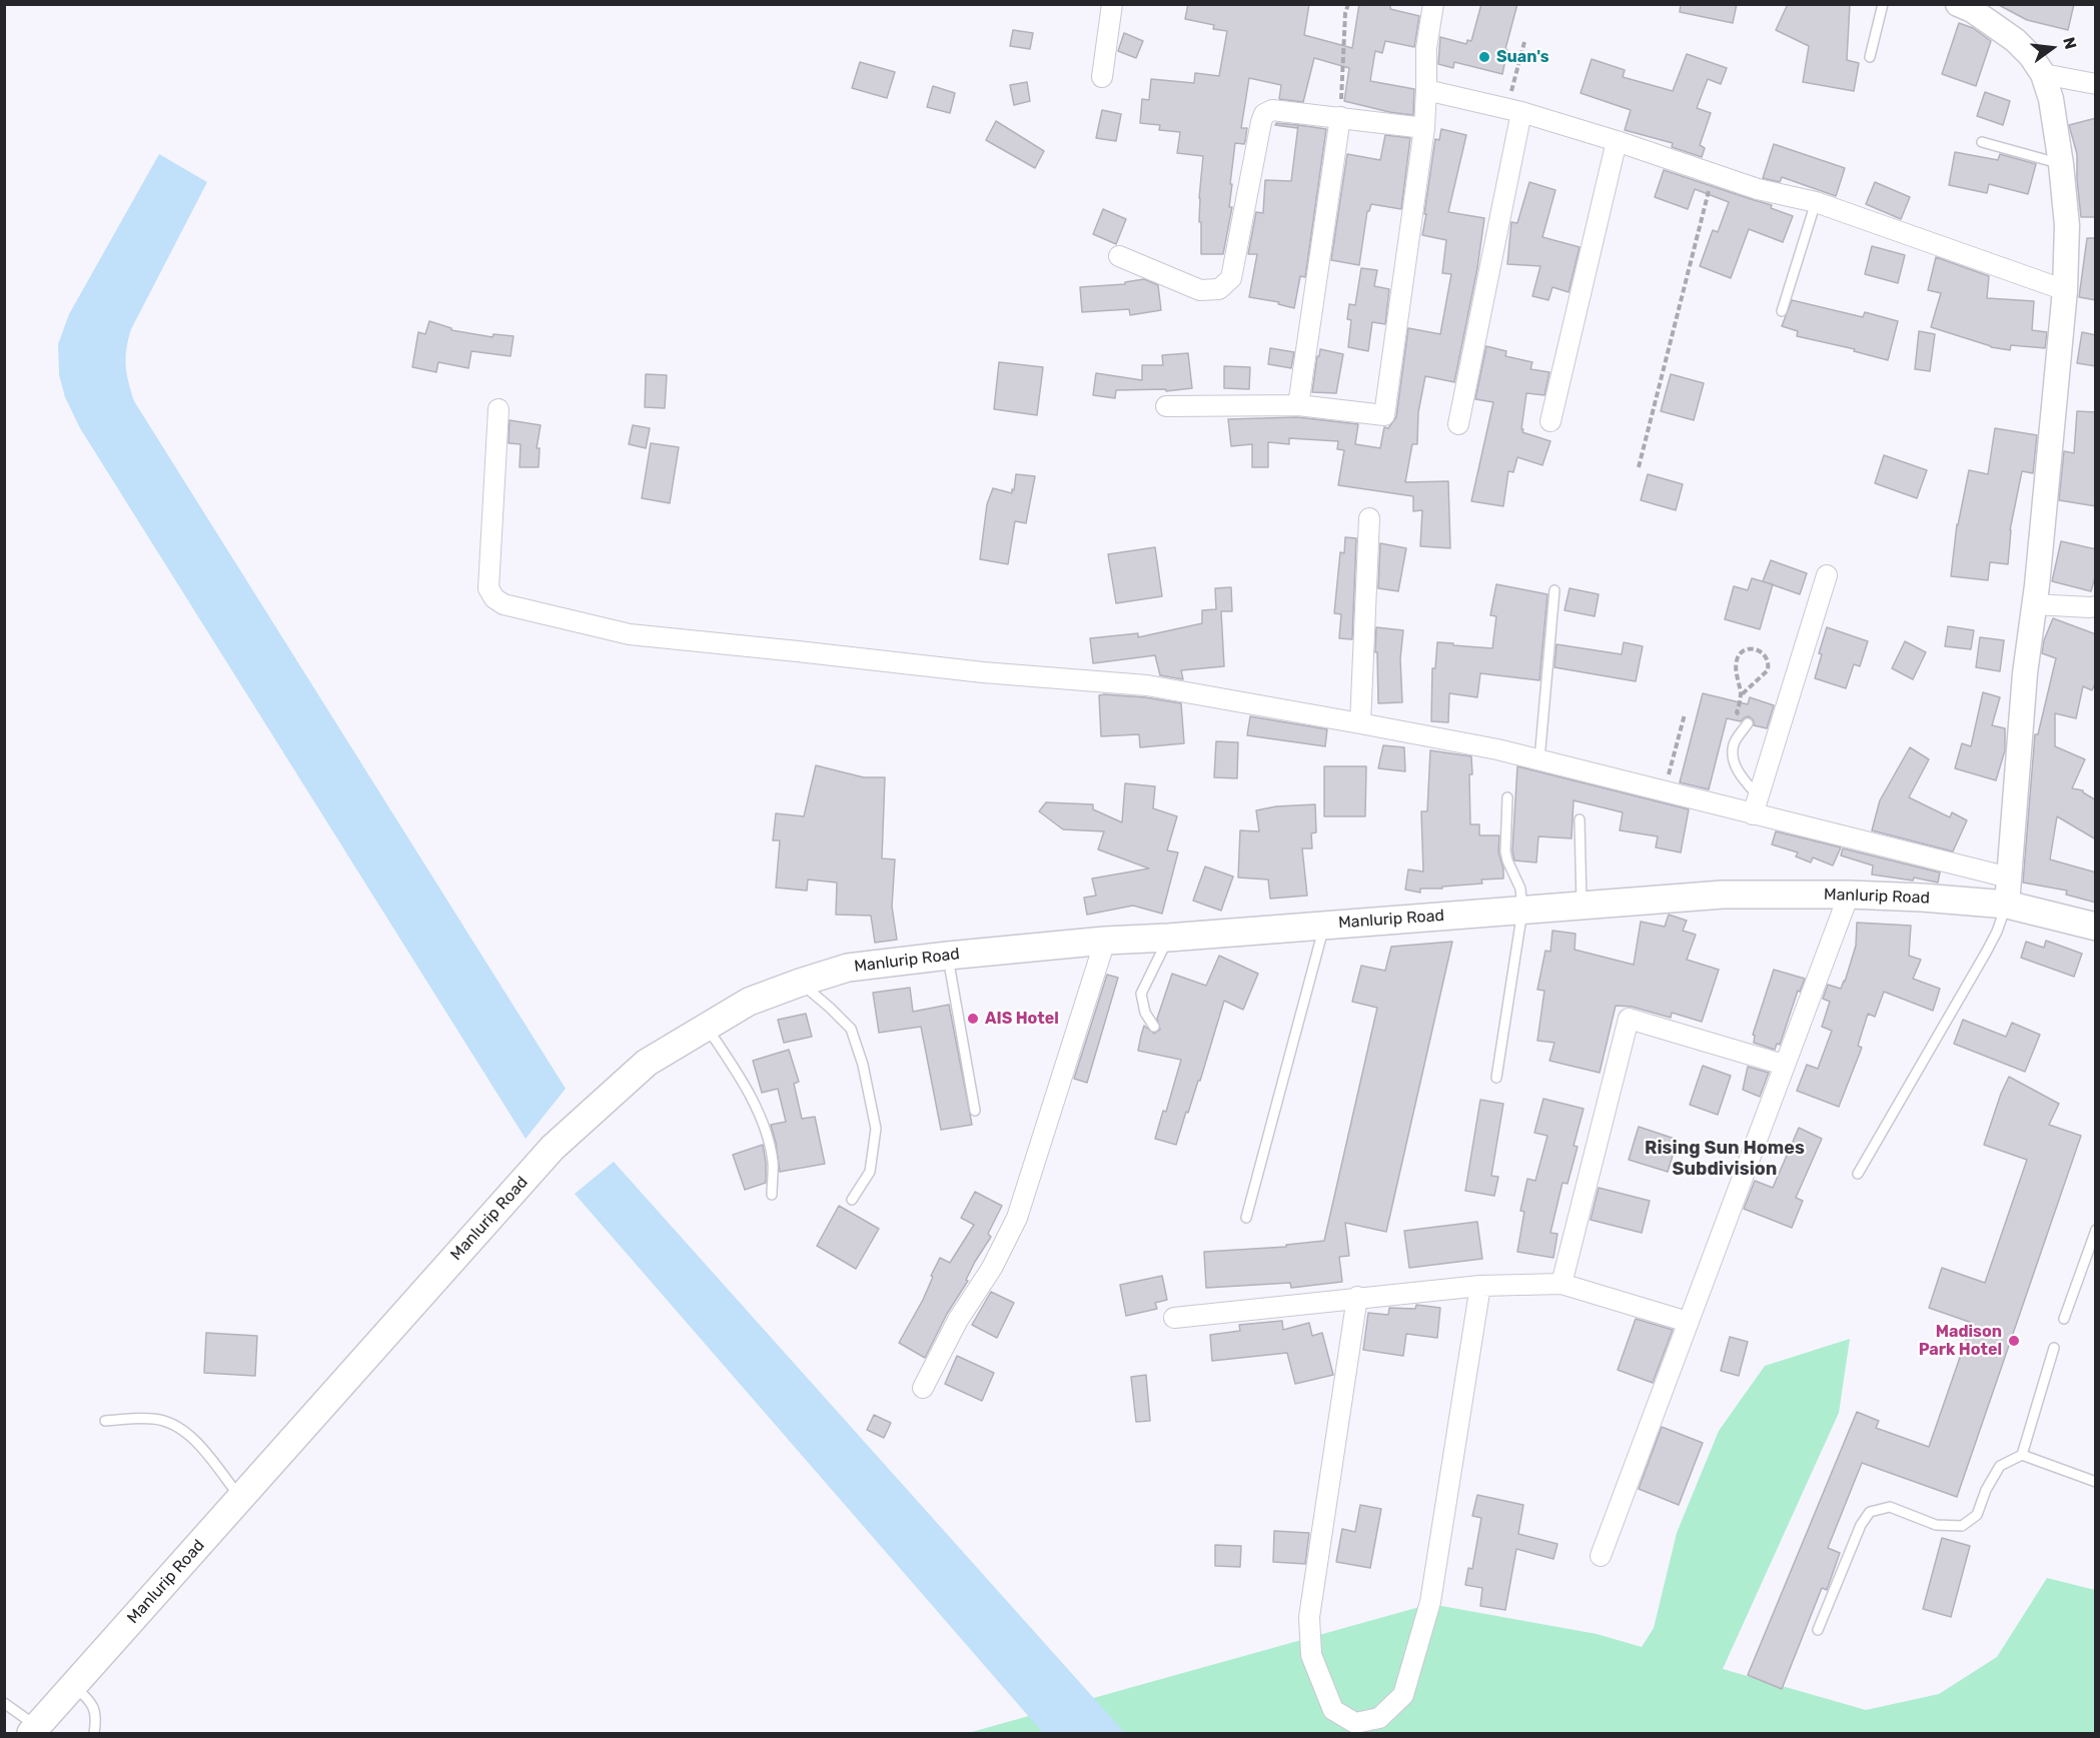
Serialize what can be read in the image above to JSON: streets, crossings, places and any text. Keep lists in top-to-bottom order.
{
  "streets": {
    "main road": ["Manlurip Road"]
  },
  "districts": ["Rising Sun Homes Subdivision"],
  "places": ["Suan's", "AIS Hotel", "Madison Park Hotel"],
  "north": "right"
}
